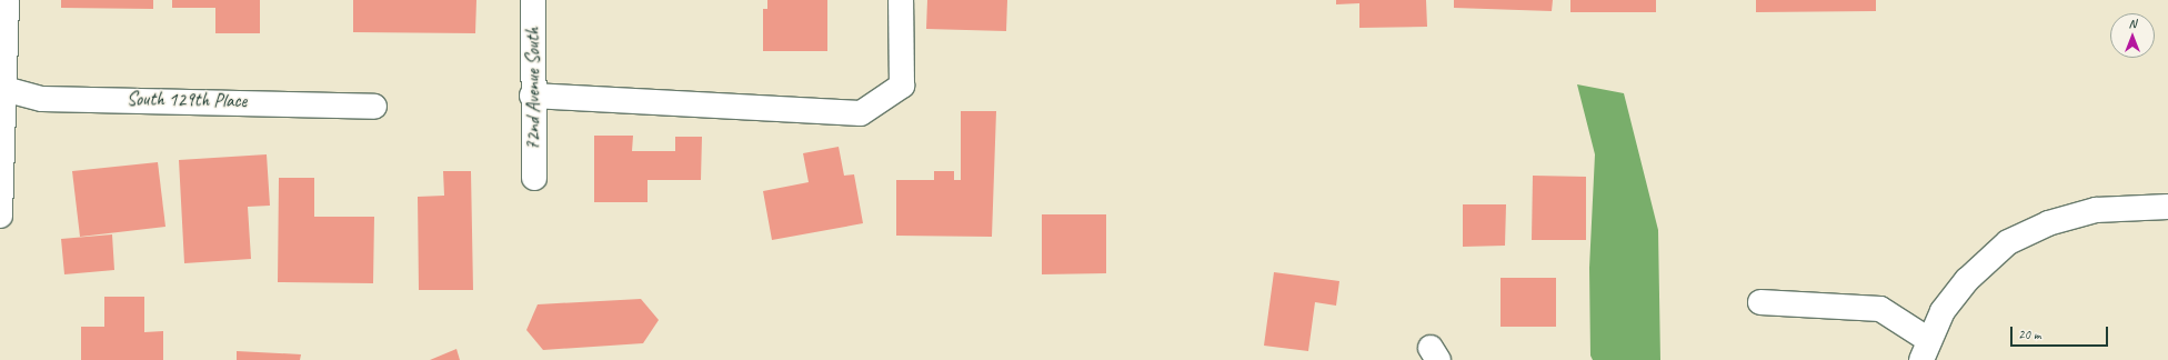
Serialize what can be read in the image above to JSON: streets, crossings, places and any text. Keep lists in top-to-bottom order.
{
  "streets": {
    "street": ["72nd Avenue South", "South 129th Place"]
  },
  "scale_bar": "20 m",
  "north": "top"
}
